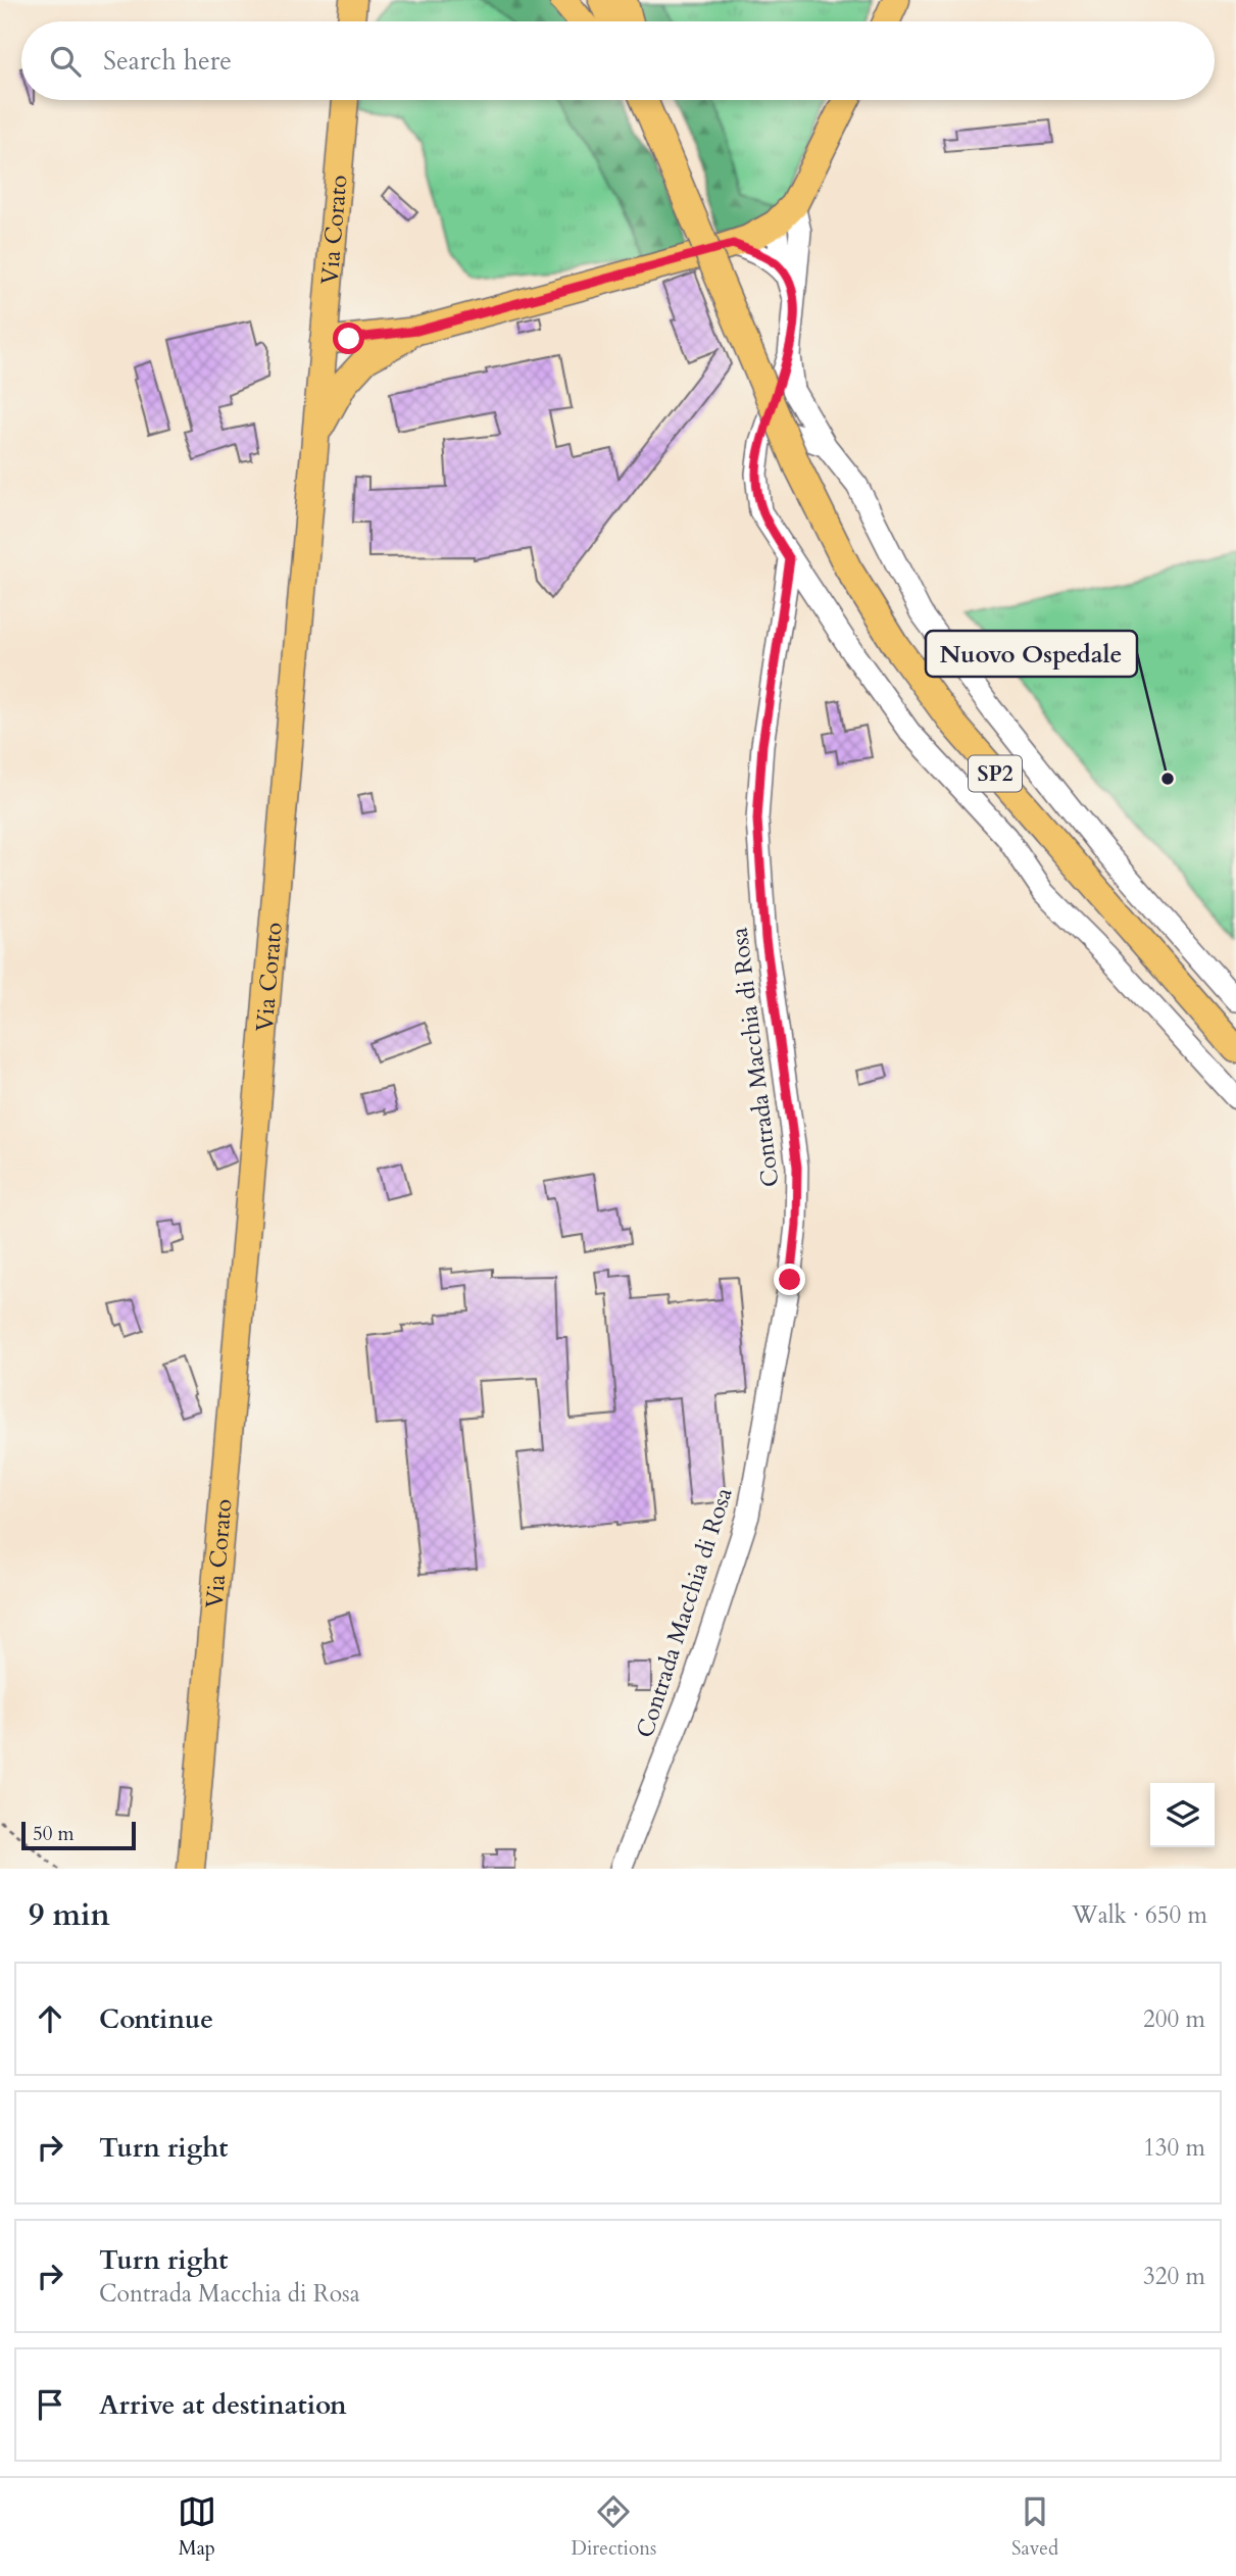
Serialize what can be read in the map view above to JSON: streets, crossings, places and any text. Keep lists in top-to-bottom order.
{
  "streets": {
    "main road": ["Via Corato", "SP2"],
    "street": ["Contrada Macchia di Rosa"]
  },
  "places": ["Nuovo Ospedale"],
  "scale_bar": "50 m",
  "page": {
    "search": "Search here",
    "scale": "50 m",
    "heading": ["9 min", "Walk · 650 m"],
    "list": [
      ["Continue", "200 m"],
      ["Turn right", "130 m"],
      ["Turn right", "Contrada Macchia di Rosa", "320 m"],
      "Arrive at destination"
    ],
    "nav": ["Map", "Directions", "Saved"]
  }
}
